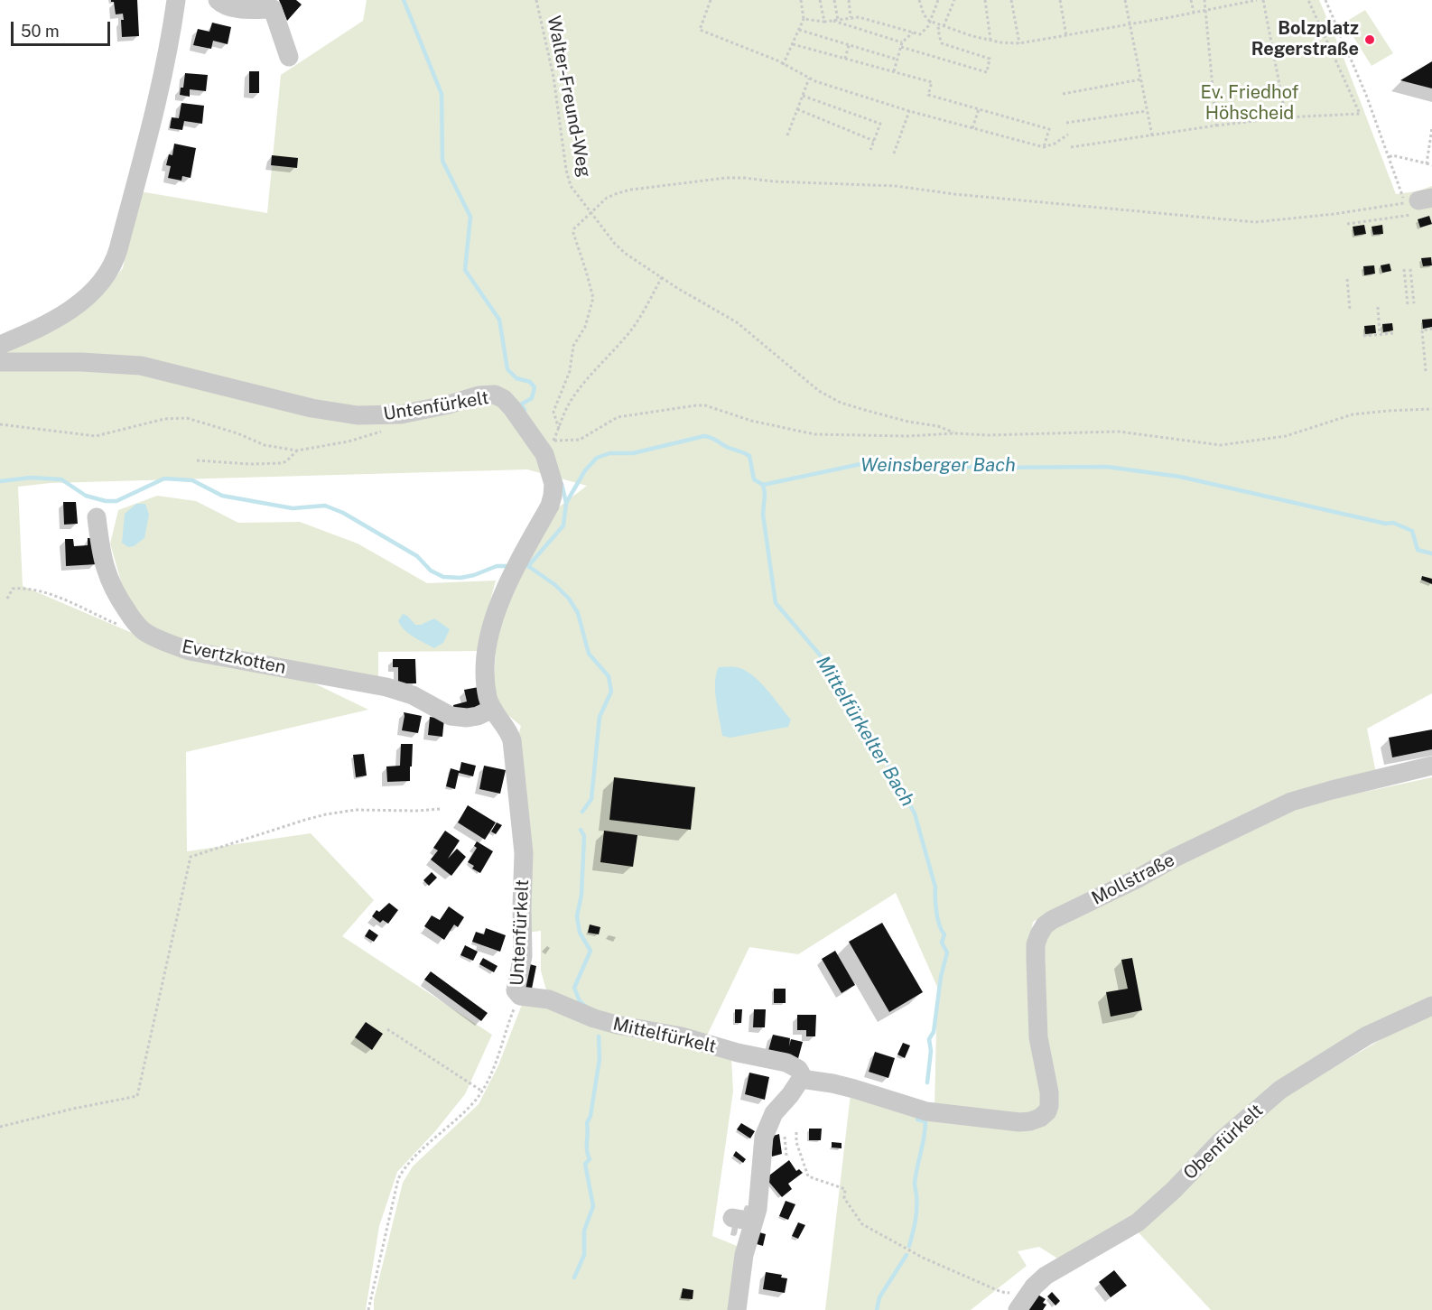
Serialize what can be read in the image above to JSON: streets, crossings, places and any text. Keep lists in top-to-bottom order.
{
  "streets": {
    "street": [
      "Untenfürkelt",
      "Evertzkotten",
      "Mollstraße",
      "Mittelfürkelt",
      "Obenfürkelt"
    ],
    "path": ["Walter-Freund-Weg"]
  },
  "crossings": [
    ["Untenfürkelt", "Evertzkotten"],
    ["Untenfürkelt", "Mittelfürkelt"],
    ["Mollstraße", "Mittelfürkelt"]
  ],
  "water": ["Weinsberger Bach", "Mittelfürkelter Bach"],
  "parks": ["Ev. Friedhof Höhscheid"],
  "places": ["Bolzplatz Regerstraße"],
  "scale_bar": "50 m"
}
